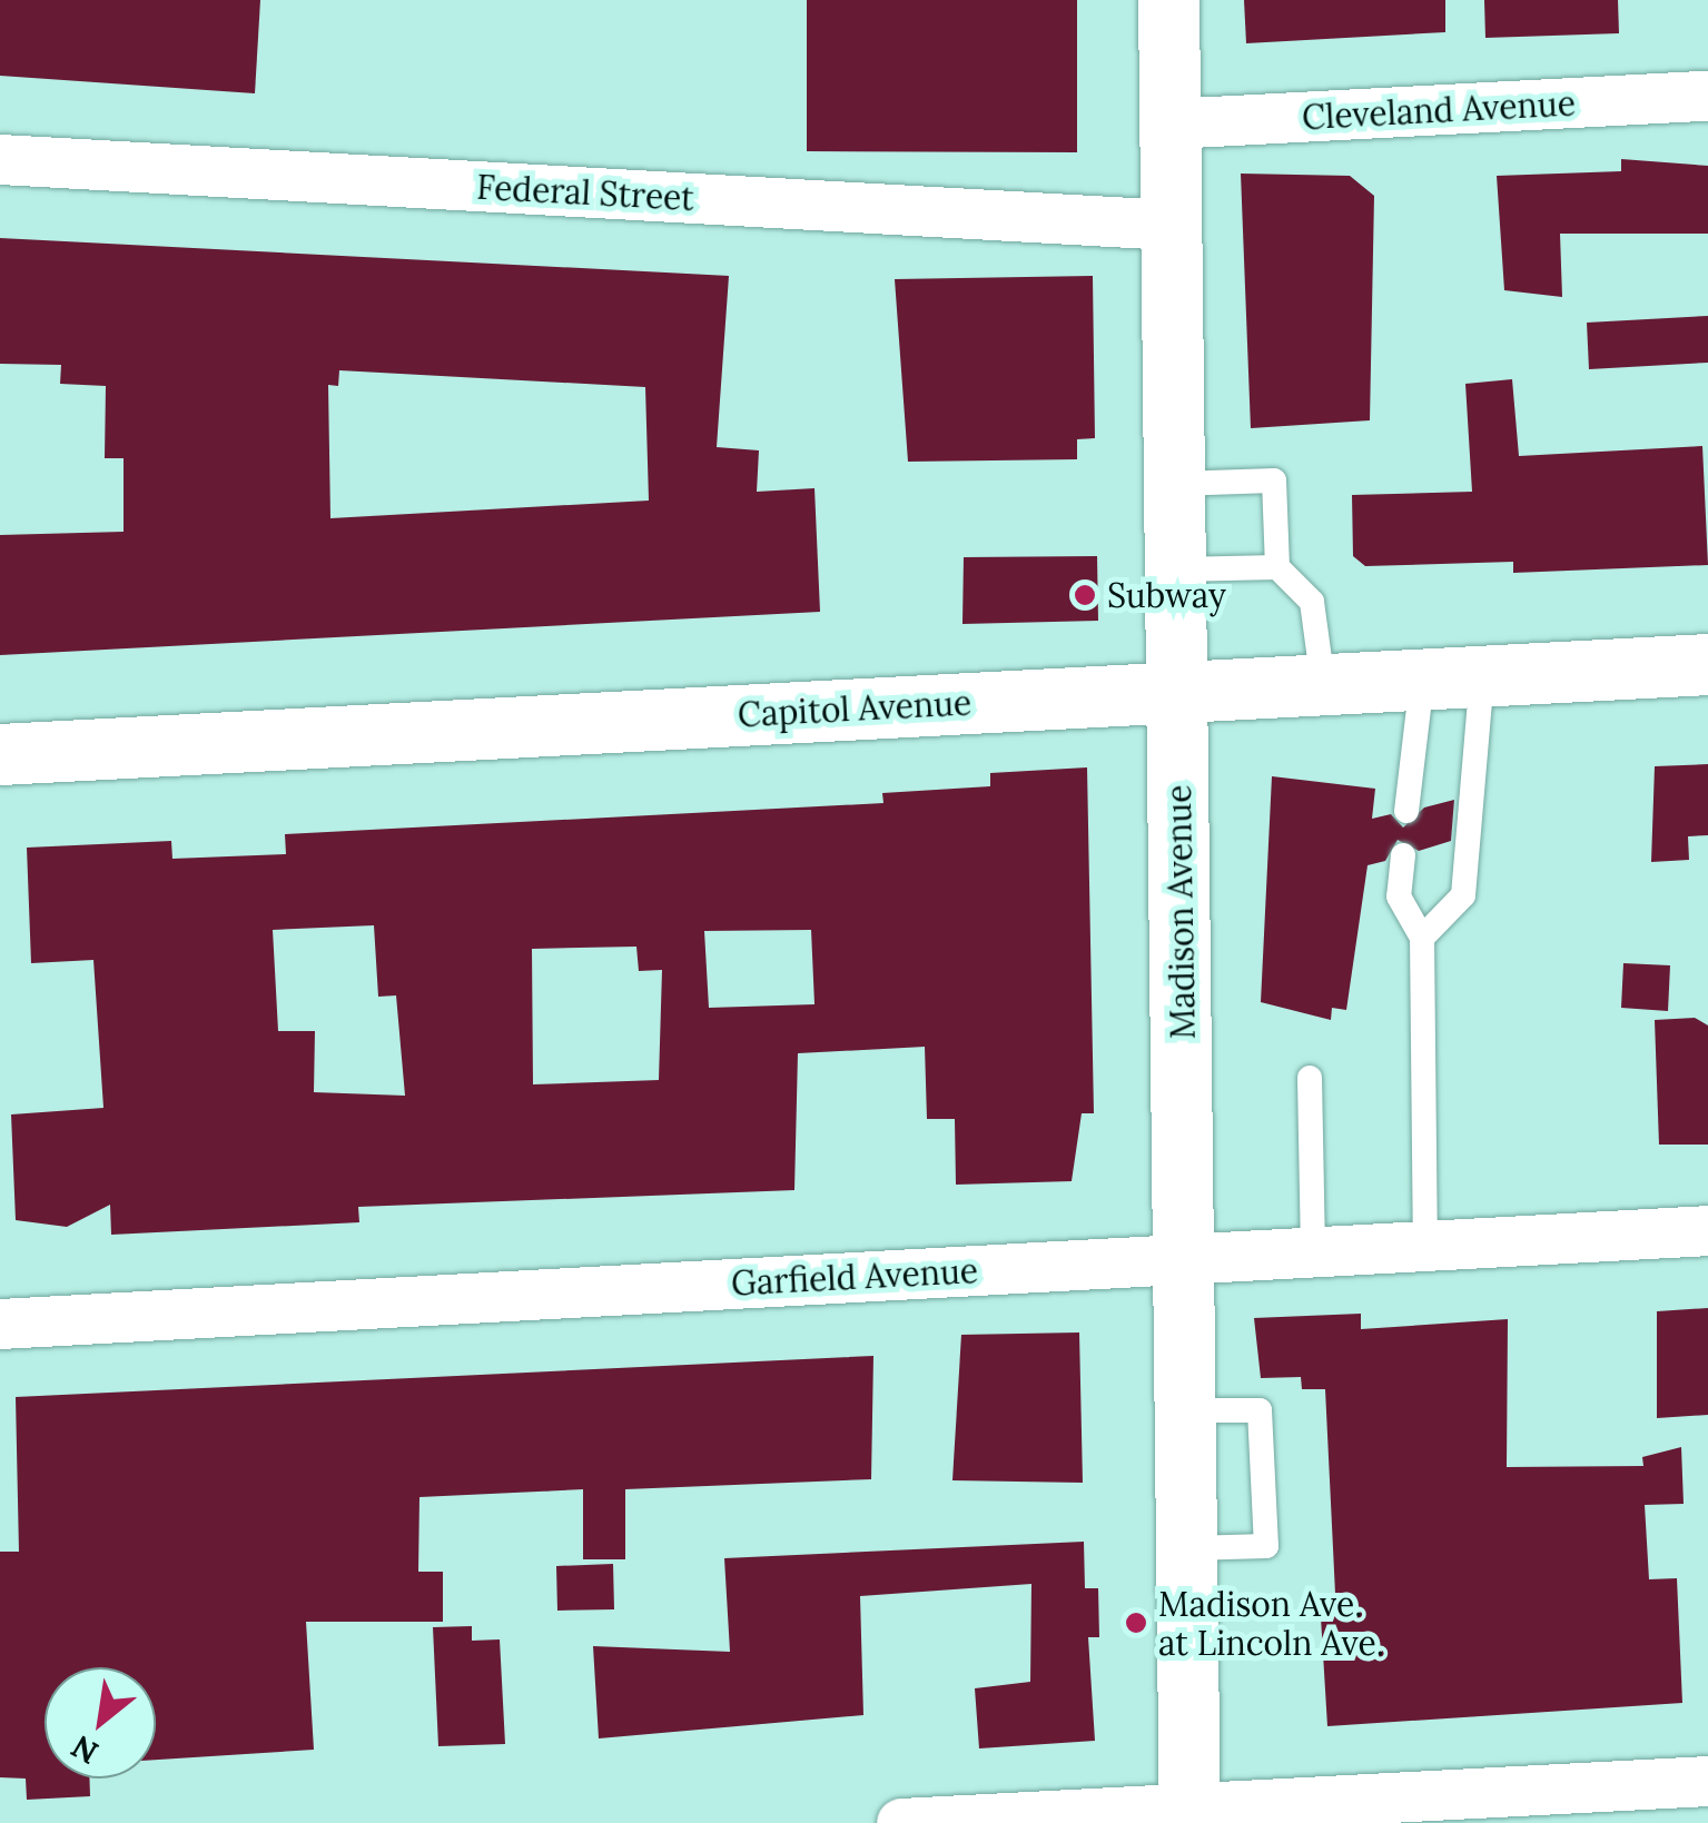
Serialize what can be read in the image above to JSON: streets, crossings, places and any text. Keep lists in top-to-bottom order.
{
  "streets": {
    "main road": ["Capitol Avenue", "Madison Avenue"],
    "street": ["Cleveland Avenue", "Federal Street", "Garfield Avenue"]
  },
  "crossings": [
    ["Cleveland Avenue", "Madison Avenue"],
    ["Federal Street", "Madison Avenue"],
    ["Capitol Avenue", "Madison Avenue"],
    ["Madison Avenue", "Garfield Avenue"]
  ],
  "places": ["Subway", "Madison Ave. at Lincoln Ave."],
  "north": "bottom left"
}
